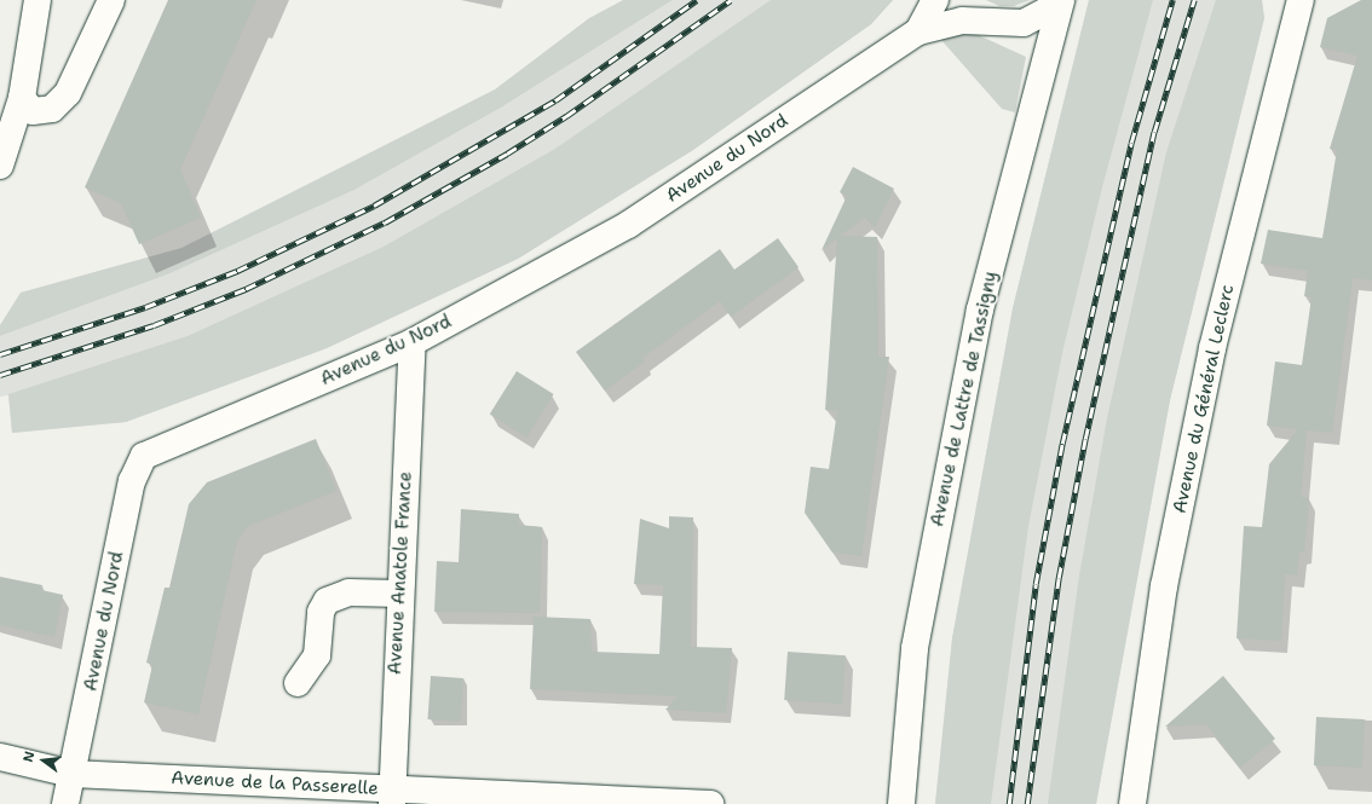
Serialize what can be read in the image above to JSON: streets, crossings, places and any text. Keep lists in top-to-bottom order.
{
  "streets": {
    "street": [
      "Avenue du Nord",
      "Avenue de Lattre de Tassigny",
      "Avenue du Général Leclerc",
      "Avenue Anatole France",
      "Avenue de la Passerelle"
    ]
  },
  "crossings": [
    ["Avenue du Nord", "Avenue Anatole France"],
    ["Avenue du Nord", "Avenue de la Passerelle"],
    ["Avenue Anatole France", "Avenue de la Passerelle"]
  ],
  "north": "left"
}
